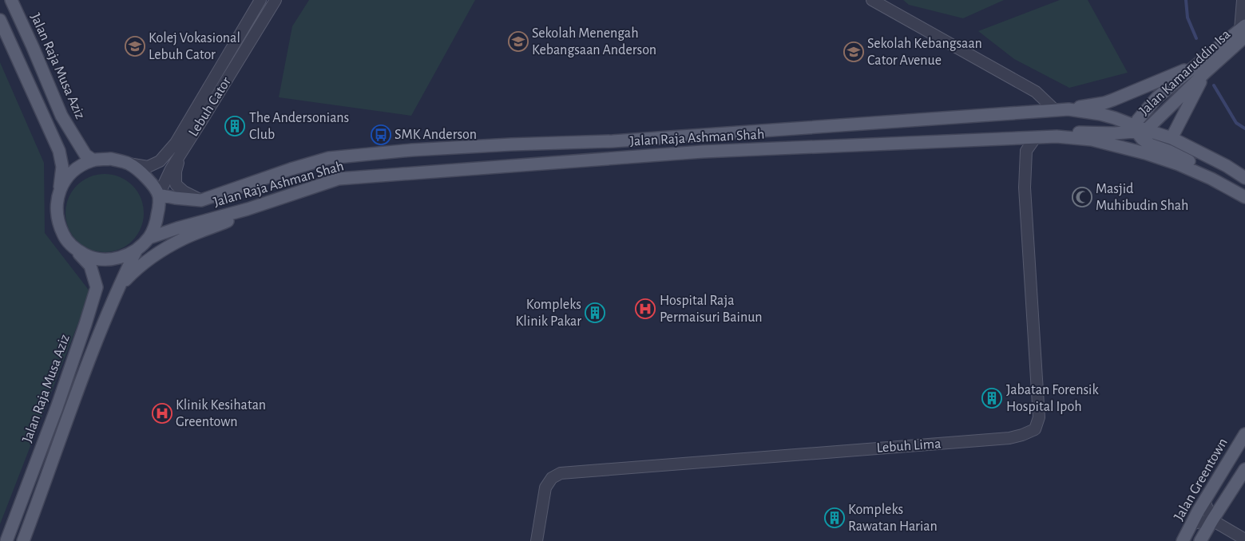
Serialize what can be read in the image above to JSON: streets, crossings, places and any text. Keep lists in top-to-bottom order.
{
  "streets": {
    "main road": [
      "Jalan Raja Musa Aziz",
      "Jalan Kamaruddin Isa",
      "Jalan Raja Ashman Shah",
      "Jalan Greentown"
    ],
    "street": ["Lebuh Cator", "Lebuh Lima"]
  },
  "crossings": [
    ["Jalan Raja Musa Aziz", "Lebuh Cator"],
    ["Jalan Raja Musa Aziz", "Jalan Raja Ashman Shah"],
    ["Jalan Kamaruddin Isa", "Jalan Raja Ashman Shah"],
    ["Lebuh Cator", "Jalan Raja Ashman Shah"],
    ["Jalan Raja Ashman Shah", "Lebuh Lima"]
  ],
  "places": {
    "school or university": ["Sekolah Menengah Kebangsaan Anderson", "Kolej Vokasional Lebuh Cator", "Sekolah Kebangsaan Cator Avenue"],
    "building": [
      "The Andersonians Club",
      "Kompleks Klinik Pakar",
      "Jabatan Forensik Hospital Ipoh",
      "Kompleks Rawatan Harian"
    ],
    "bus stop": ["SMK Anderson"],
    "mosque": ["Masjid Muhibudin Shah"],
    "hospital": ["Hospital Raja Permaisuri Bainun", "Klinik Kesihatan Greentown"]
  }
}
